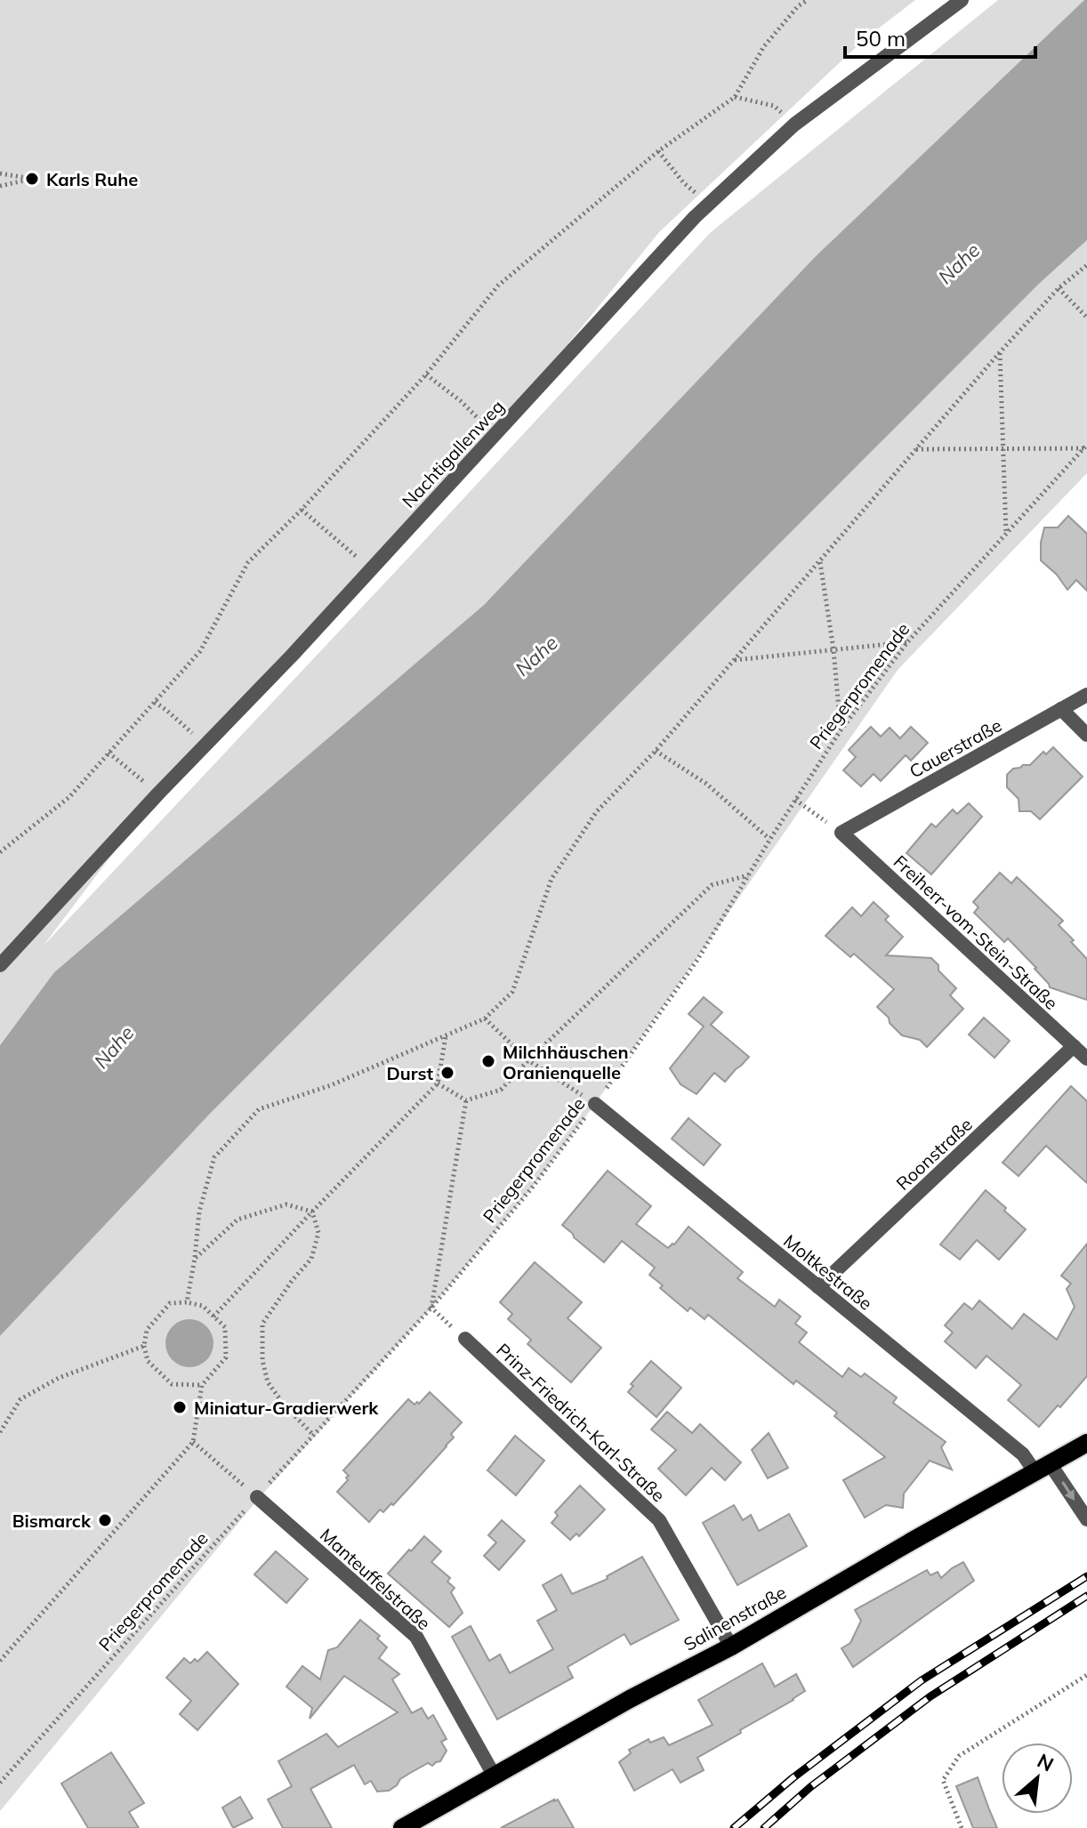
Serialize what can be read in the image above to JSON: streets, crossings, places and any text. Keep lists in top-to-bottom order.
{
  "streets": {
    "main road": ["Salinenstraße"],
    "street": [
      "Nachtigallenweg",
      "Cauerstraße",
      "Freiherr-vom-Stein-Straße",
      "Roonstraße",
      "Moltkestraße",
      "Prinz-Friedrich-Karl-Straße",
      "Manteuffelstraße"
    ],
    "path": ["Priegerpromenade"]
  },
  "crossings": [
    ["Priegerpromenade", "Moltkestraße"],
    ["Priegerpromenade", "Manteuffelstraße"],
    ["Cauerstraße", "Freiherr-vom-Stein-Straße"],
    ["Freiherr-vom-Stein-Straße", "Roonstraße"],
    ["Roonstraße", "Moltkestraße"],
    ["Moltkestraße", "Salinenstraße"],
    ["Prinz-Friedrich-Karl-Straße", "Salinenstraße"],
    ["Manteuffelstraße", "Salinenstraße"]
  ],
  "water": ["Nahe"],
  "places": [
    "Karls Ruhe",
    "Milchhäuschen Oranienquelle",
    "Durst",
    "Miniatur-Gradierwerk",
    "Bismarck"
  ],
  "scale_bar": "50 m",
  "north": "top right"
}
